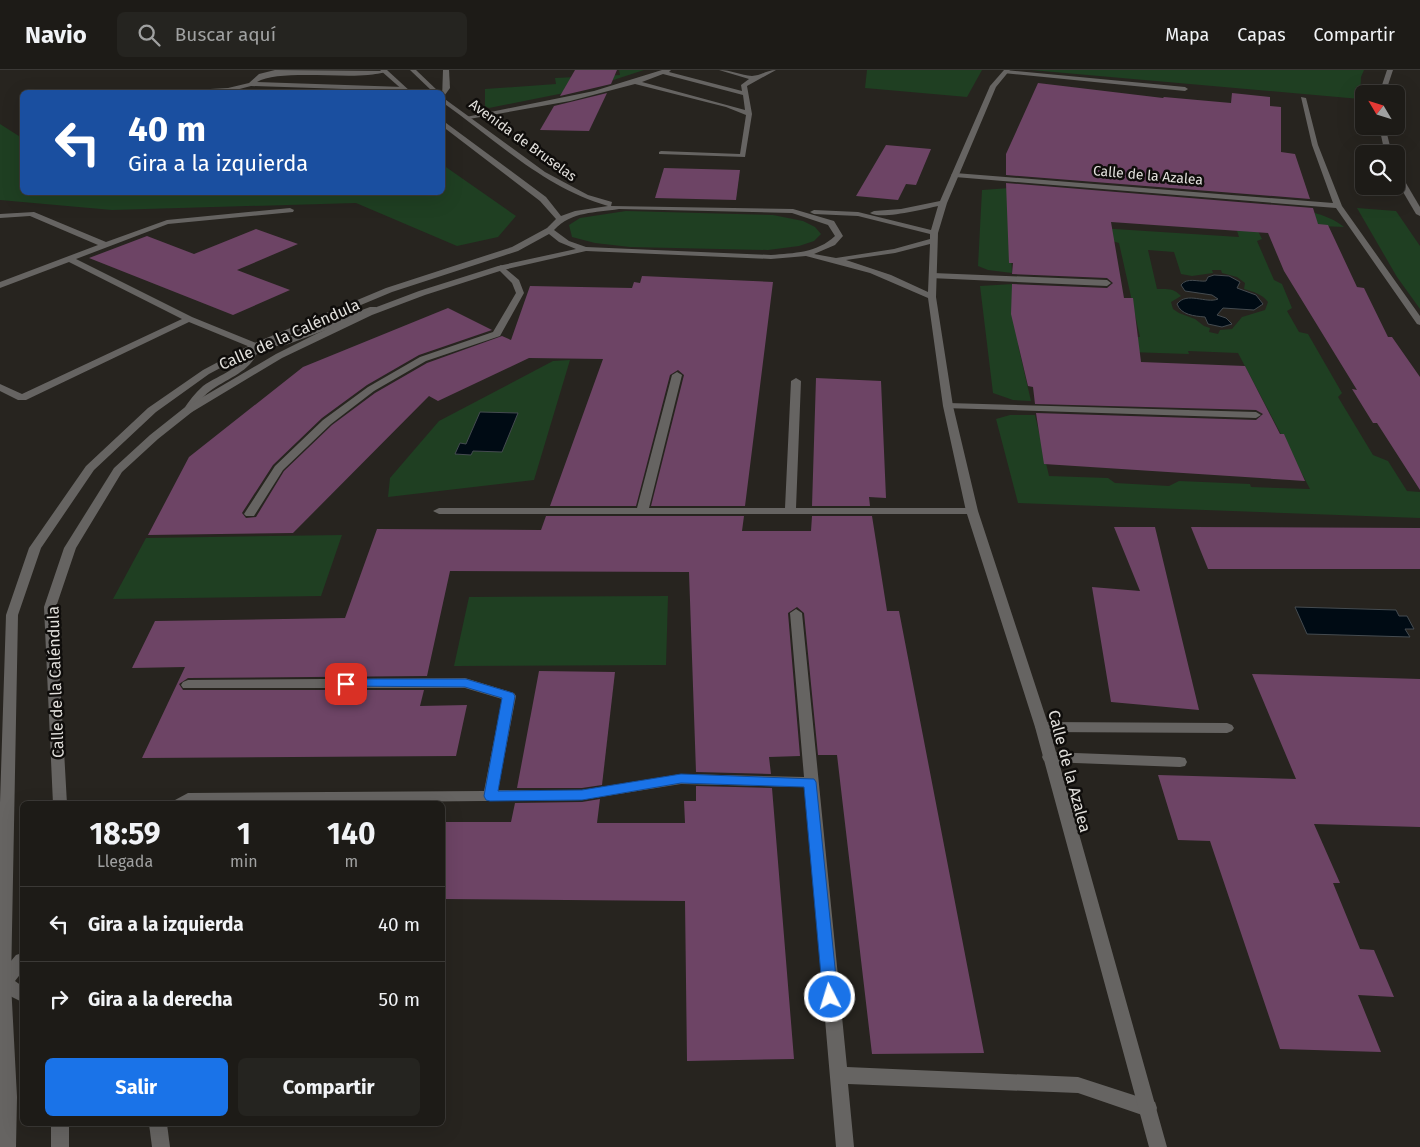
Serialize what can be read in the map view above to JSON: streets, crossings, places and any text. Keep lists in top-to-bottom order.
{
  "streets": {
    "street": ["Avenida de Bruselas", "Calle de la Azalea", "Calle de la Caléndula"]
  },
  "north": "top left",
  "page": {
    "header": "Navio",
    "search": "Buscar aquí",
    "nav": ["Mapa", "Capas", "Compartir"],
    "turn": ["40 m", "Gira a la izquierda"],
    "eta": [
      "18:59",
      "Llegada",
      "1",
      "min",
      "140",
      "m"
    ],
    "list": [
      {
        "name": "Gira a la izquierda",
        "value": "40 m"
      },
      {
        "name": "Gira a la derecha",
        "value": "50 m"
      }
    ],
    "buttons": ["Salir", "Compartir"]
  }
}
